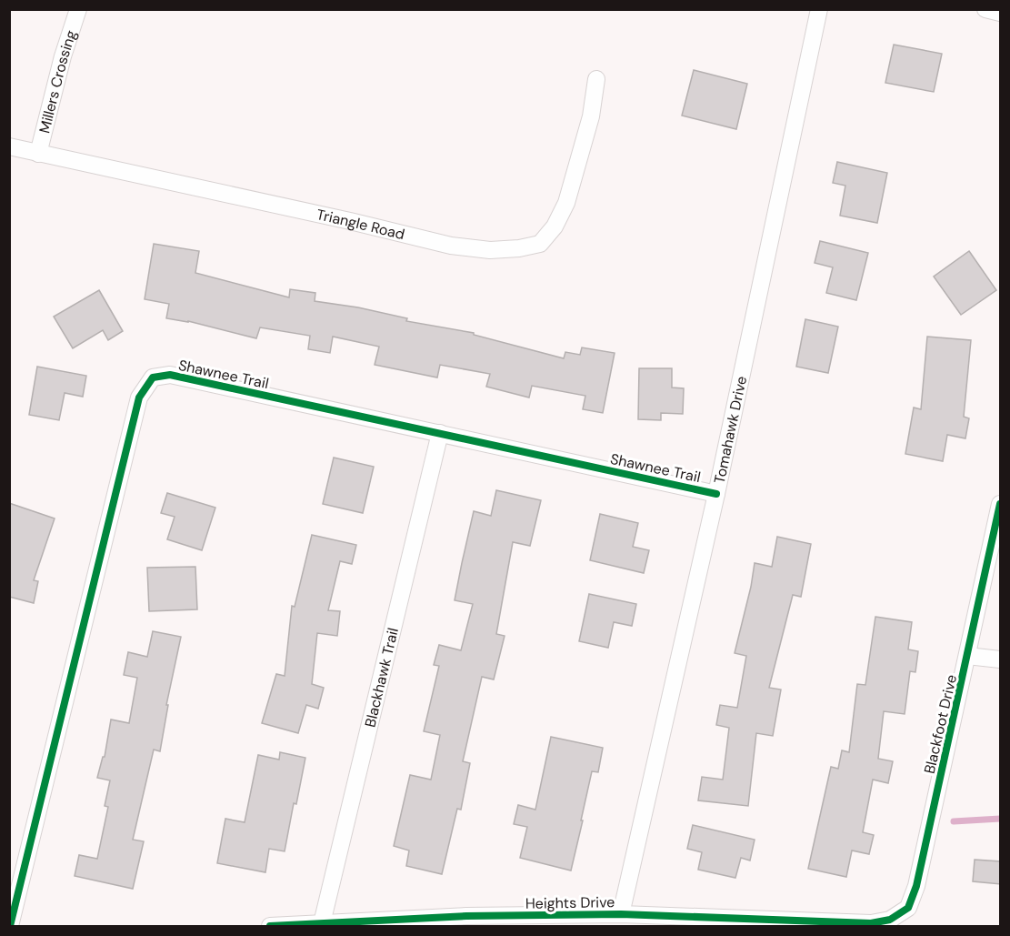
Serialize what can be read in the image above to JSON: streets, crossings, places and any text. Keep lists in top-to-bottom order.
{
  "streets": {
    "street": [
      "Millers Crossing",
      "Triangle Road",
      "Shawnee Trail",
      "Tomahawk Drive",
      "Blackhawk Trail",
      "Blackfoot Drive",
      "Heights Drive"
    ]
  },
  "crossings": [
    ["Millers Crossing", "Triangle Road"],
    ["Shawnee Trail", "Tomahawk Drive"],
    ["Shawnee Trail", "Blackhawk Trail"],
    ["Tomahawk Drive", "Heights Drive"],
    ["Blackhawk Trail", "Heights Drive"],
    ["Blackfoot Drive", "Heights Drive"]
  ]
}
